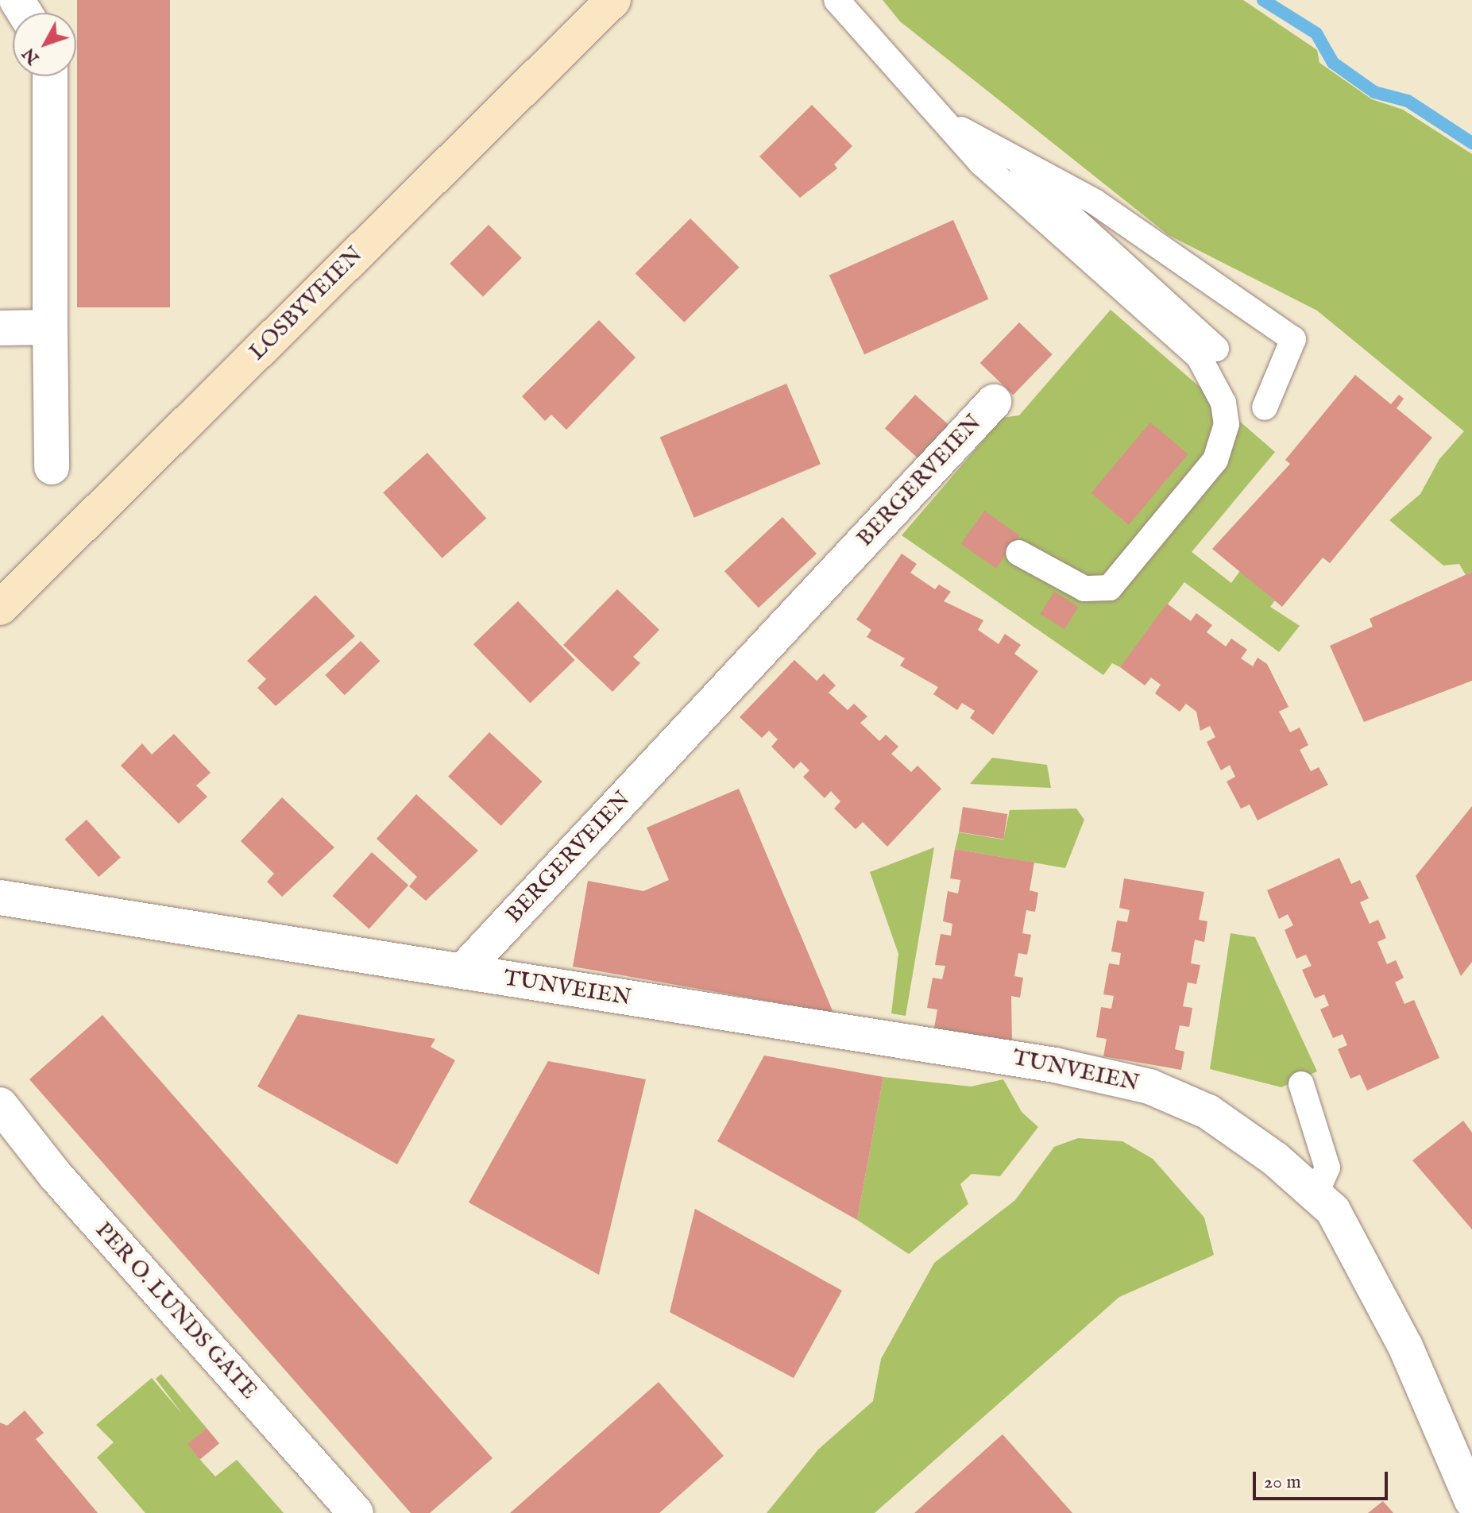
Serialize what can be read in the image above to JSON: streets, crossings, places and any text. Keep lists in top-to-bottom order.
{
  "streets": {
    "main road": ["LOSBYVEIEN"],
    "street": ["BERGERVEIEN", "TUNVEIEN", "PER O. LUNDS GATE"]
  },
  "crossings": [
    ["BERGERVEIEN", "TUNVEIEN"]
  ],
  "scale_bar": "20 m",
  "north": "bottom left"
}
